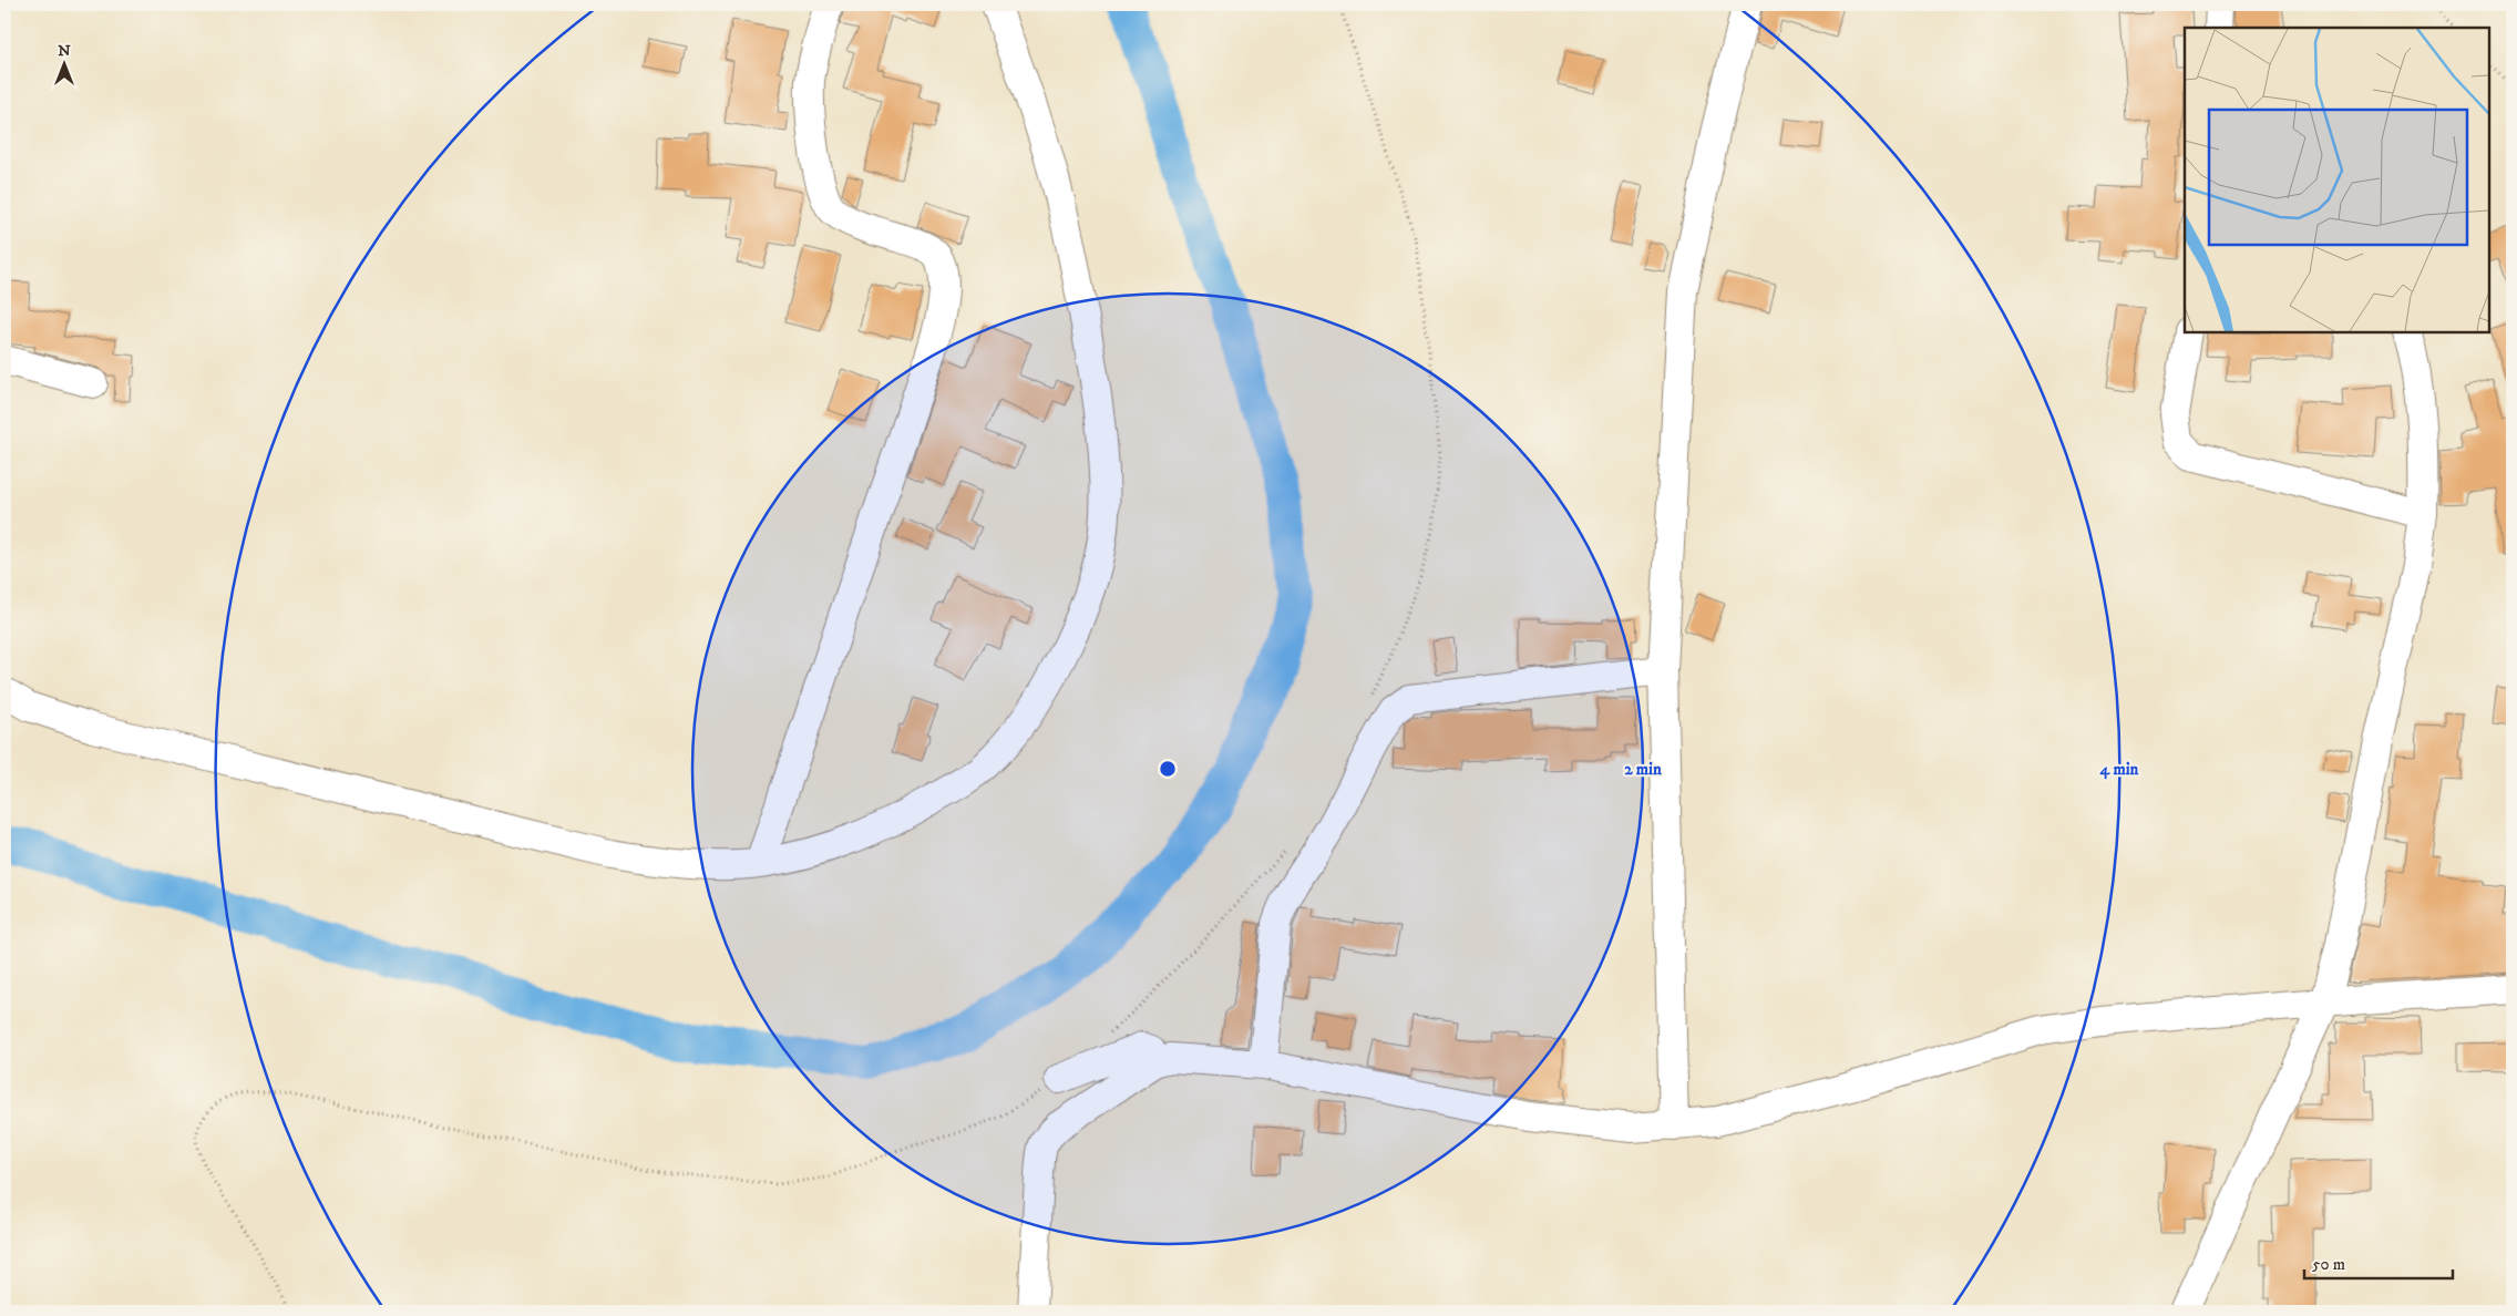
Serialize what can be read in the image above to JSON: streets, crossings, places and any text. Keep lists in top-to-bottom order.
{
  "scale_bar": "50 m",
  "north": "top",
  "rings": ["2 min", "4 min"]
}
